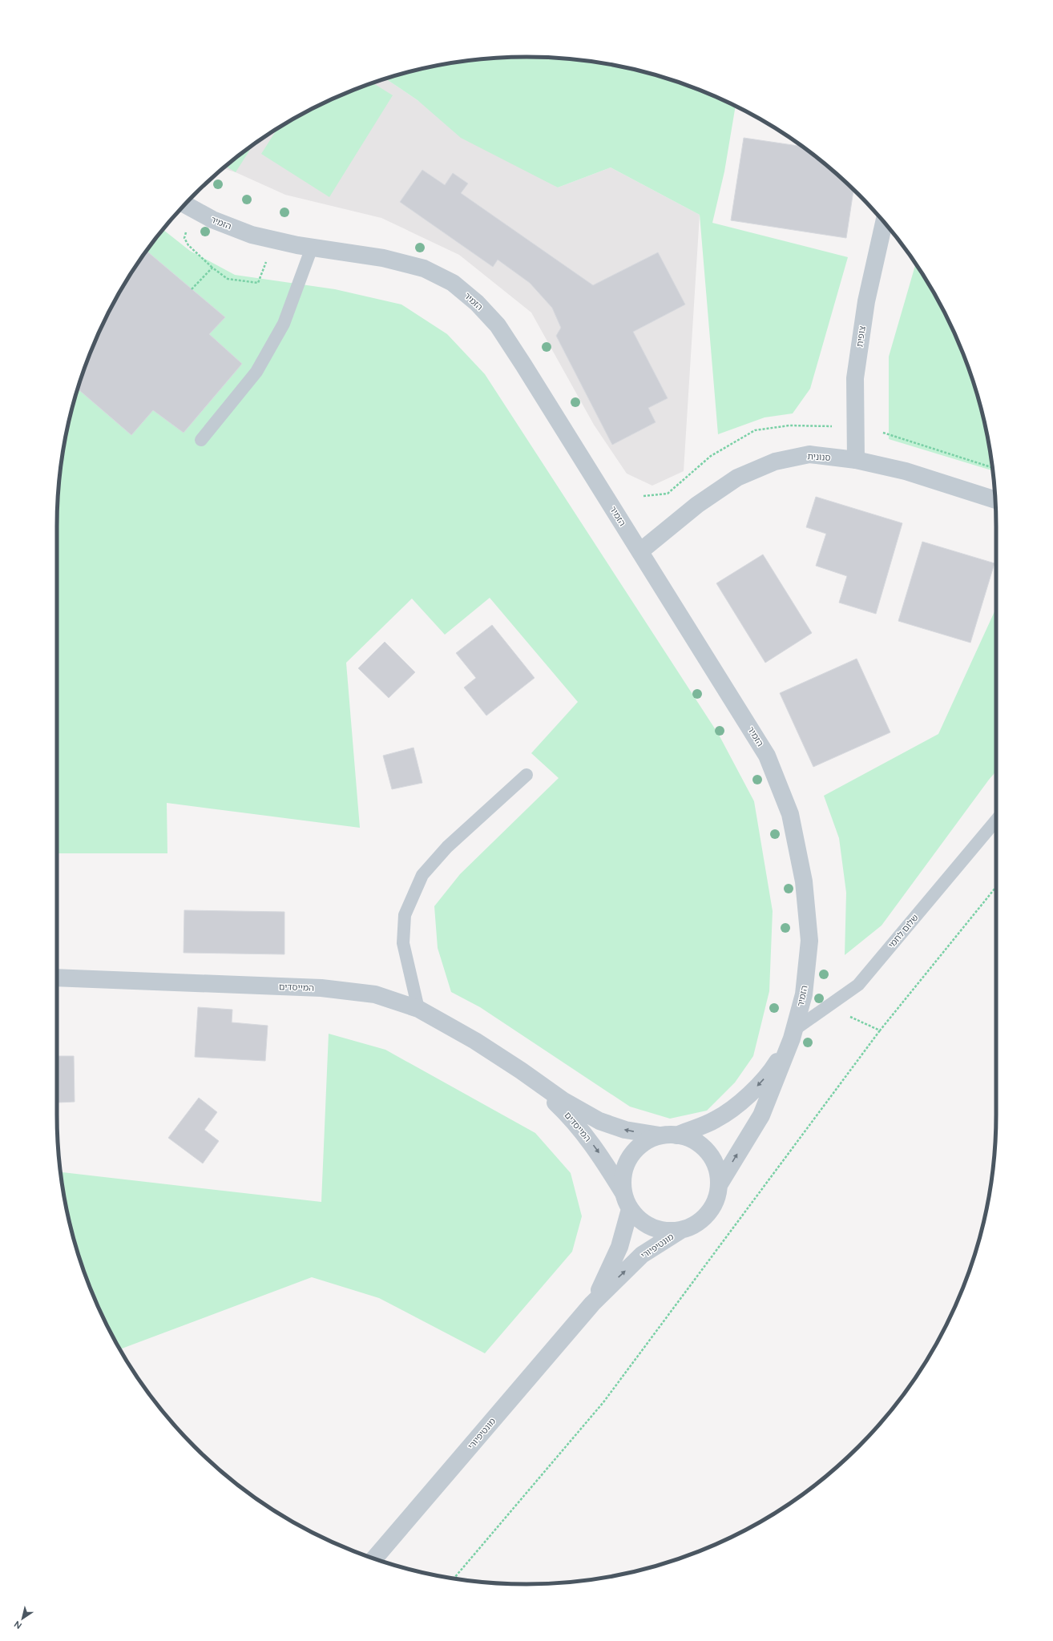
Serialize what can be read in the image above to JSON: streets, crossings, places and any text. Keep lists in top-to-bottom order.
{
  "streets": {
    "street": [
      "הזמיר",
      "צופית",
      "סנונית",
      "המייסדים",
      "מונטיפיורי"
    ],
    "lane": ["שלום לחמי"]
  },
  "crossings": [
    ["הזמיר", "סנונית"],
    ["הזמיר", "שלום לחמי"],
    ["הזמיר", "המייסדים"],
    ["הזמיר", "מונטיפיורי"],
    ["צופית", "סנונית"],
    ["המייסדים", "מונטיפיורי"]
  ],
  "north": "bottom left"
}
